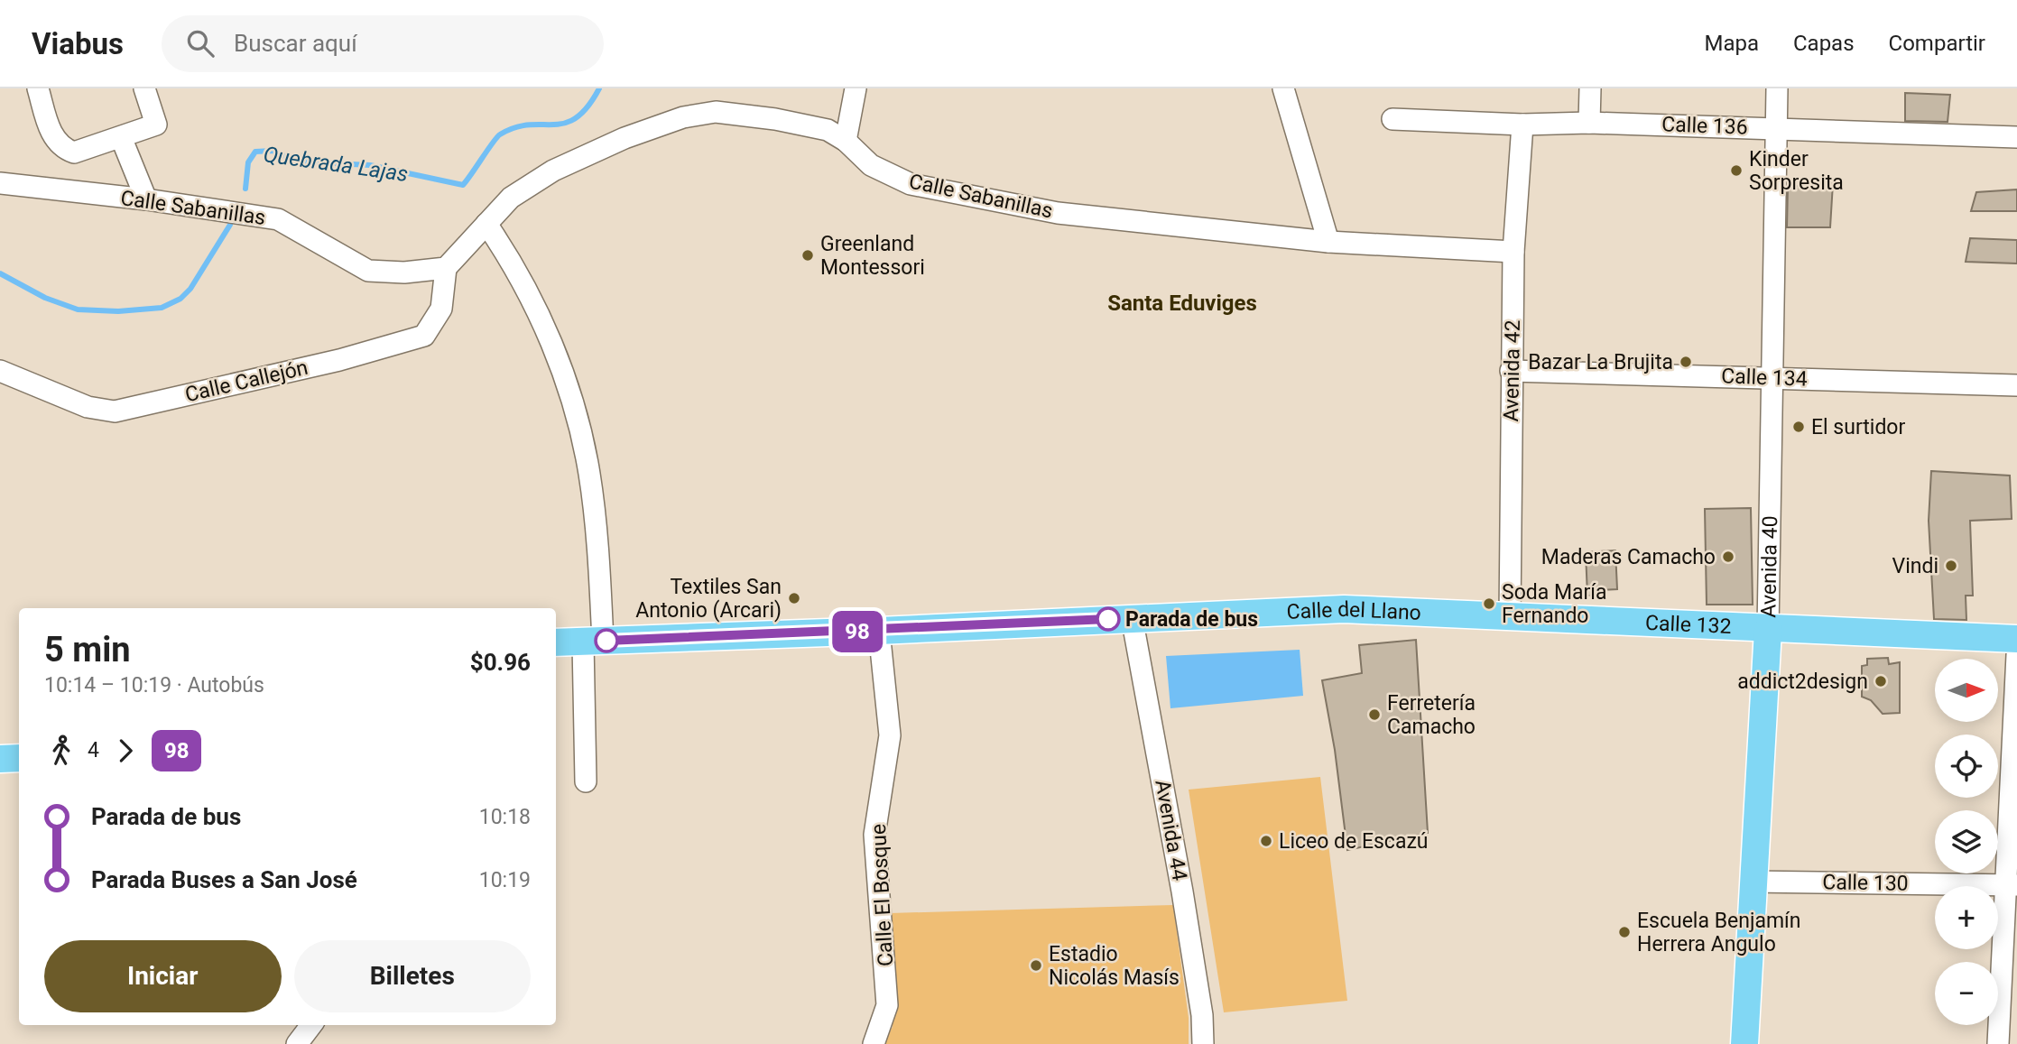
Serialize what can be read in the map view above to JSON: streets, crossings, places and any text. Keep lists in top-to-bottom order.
{
  "streets": {
    "main road": ["Avenida 40", "Calle del Llano", "Calle 132"],
    "street": [
      "Calle 136",
      "Calle Sabanillas",
      "Avenida 42",
      "Calle 134",
      "Calle Callejón",
      "Avenida 44",
      "Calle 130",
      "Calle El Bosque"
    ]
  },
  "crossings": [
    ["Calle 136", "Avenida 42"],
    ["Calle 136", "Avenida 40"],
    ["Calle Sabanillas", "Avenida 42"],
    ["Calle Sabanillas", "Calle Callejón"],
    ["Avenida 42", "Calle 134"],
    ["Avenida 42", "Calle del Llano"],
    ["Avenida 42", "Calle 132"],
    ["Calle 134", "Avenida 40"],
    ["Avenida 40", "Calle 132"],
    ["Avenida 40", "Calle 130"],
    ["Calle del Llano", "Calle 132"],
    ["Calle del Llano", "Avenida 44"],
    ["Calle del Llano", "Calle El Bosque"]
  ],
  "districts": ["Santa Eduviges"],
  "water": ["Quebrada Lajas"],
  "places": [
    "Kinder Sorpresita",
    "Greenland Montessori",
    "Bazar La Brujita",
    "El surtidor",
    "Maderas Camacho",
    "Vindi",
    "Textiles San Antonio (Arcari)",
    "Soda María Fernando",
    "Parada de bus",
    "addict2design",
    "Ferretería Camacho",
    "Liceo de Escazú",
    "Escuela Benjamín Herrera Angulo",
    "Estadio Nicolás Masís"
  ],
  "lines": ["bus line 98"],
  "north": "right",
  "page": {
    "header": "Viabus",
    "search": "Buscar aquí",
    "nav": ["Mapa", "Capas", "Compartir"],
    "on_map": "98",
    "heading": ["5 min", "10:14 – 10:19 · Autobús", "$0.96"],
    "map_buttons": ["+", "−"],
    "legs": ["4", "98"],
    "list": [
      {
        "name": "Parada de bus",
        "value": "10:18"
      },
      {
        "name": "Parada Buses a San José",
        "value": "10:19"
      }
    ],
    "buttons": ["Iniciar", "Billetes"]
  }
}
